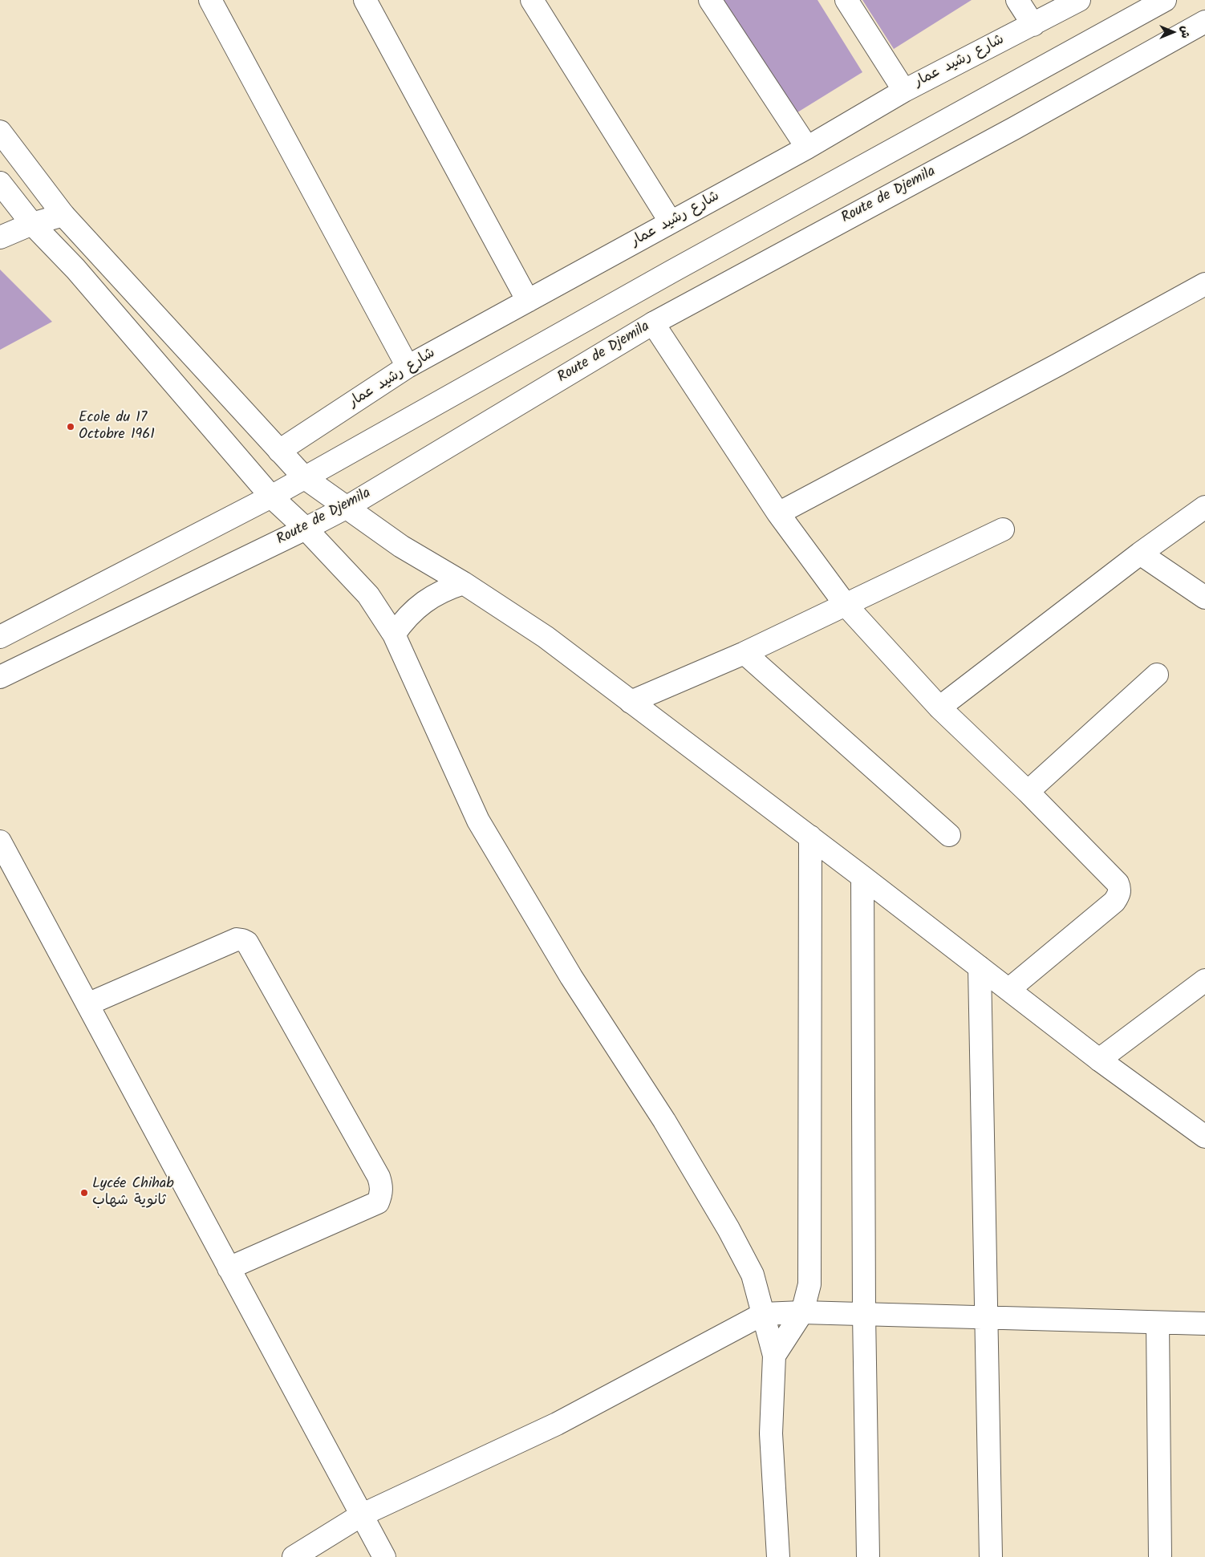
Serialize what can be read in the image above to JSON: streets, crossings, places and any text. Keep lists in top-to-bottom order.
{
  "streets": {
    "street": ["شارع رشيد عمار", "Route de Djemila"]
  },
  "places": ["Ecole du 17 Octobre 1961", "Lycée Chihab ثانوية شهاب"],
  "north": "right"
}
